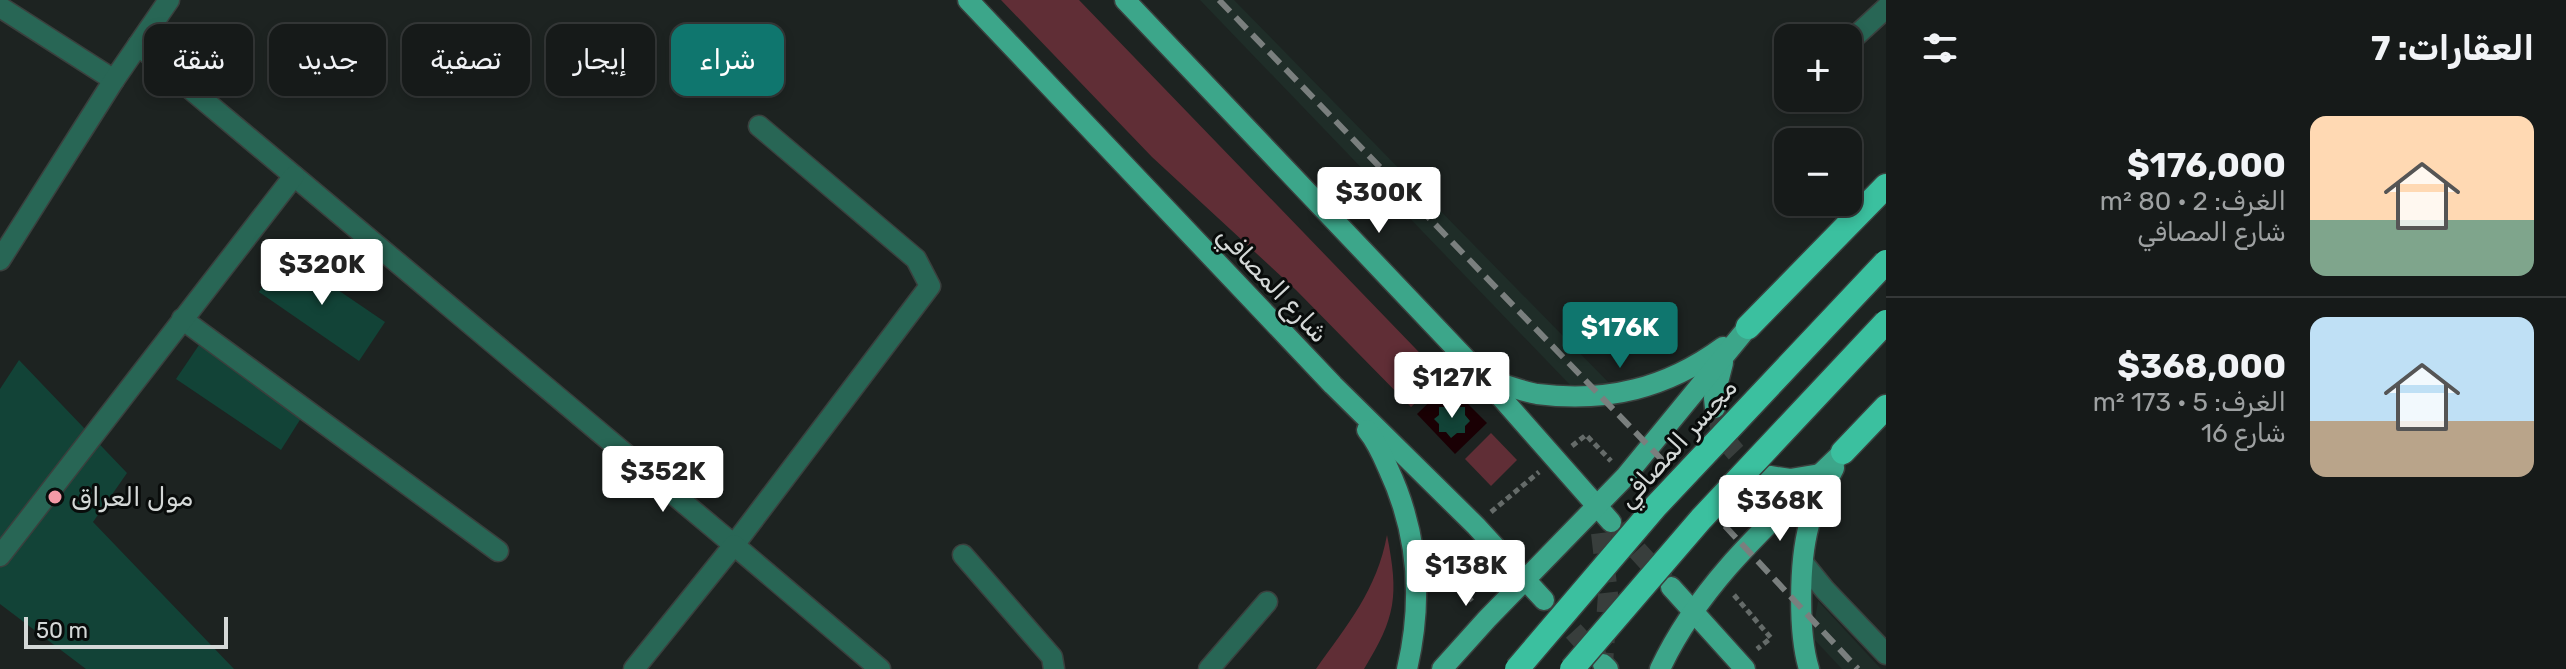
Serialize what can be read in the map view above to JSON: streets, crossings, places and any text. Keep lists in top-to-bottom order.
{
  "streets": {
    "highway": ["مجسر المصافي"],
    "main road": ["شارع المصافي"]
  },
  "places": ["مول العراق"],
  "scale_bar": "50 m",
  "page": {
    "heading": "العقارات: 7",
    "map_buttons": ["+", "−"],
    "chip": [
      "شراء",
      "إيجار",
      "تصفية",
      "جديد",
      "شقة"
    ],
    "list": [
      {
        "name": "$176,000",
        "note": "الغرف: 2 · 80 m² · شارع المصافي"
      },
      {
        "name": "$368,000",
        "note": "الغرف: 5 · 173 m² · شارع 16"
      }
    ],
    "price": [
      "$300K",
      "$320K",
      "$176K",
      "$127K",
      "$352K",
      "$368K",
      "$138K"
    ],
    "scale": "50 m"
  }
}
